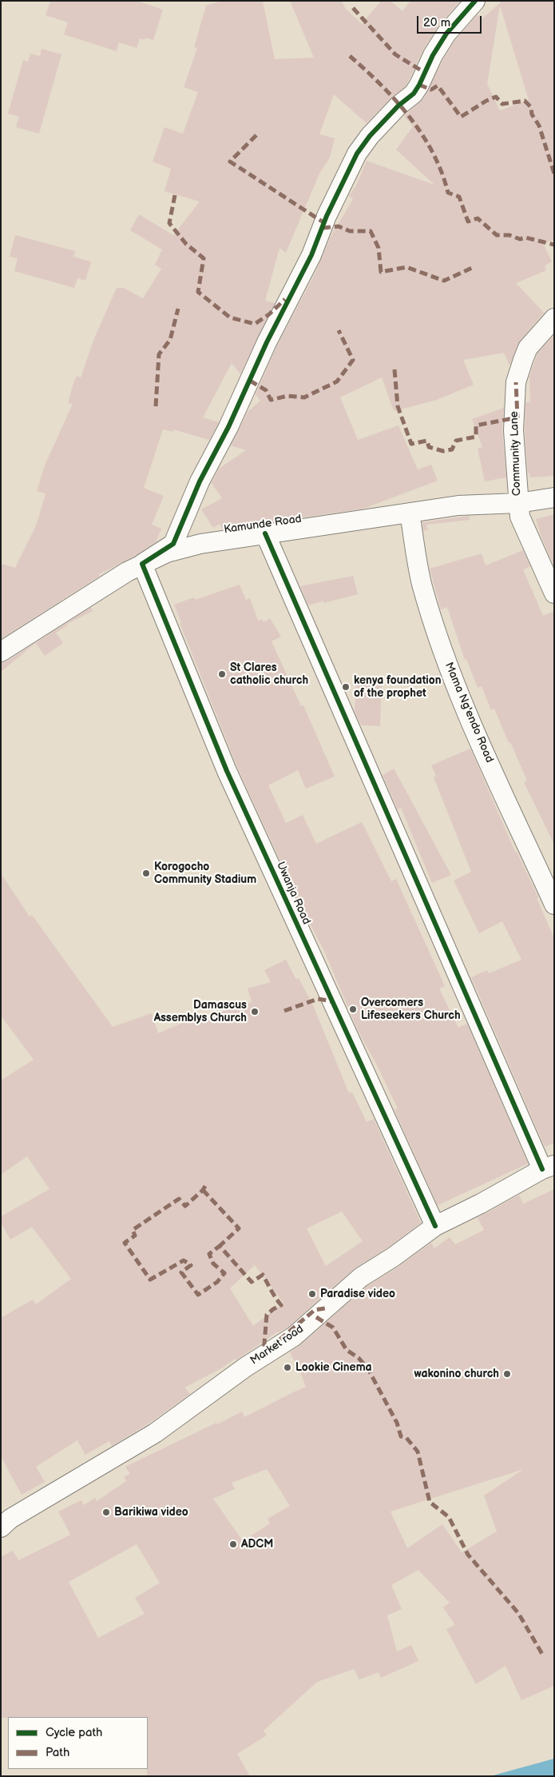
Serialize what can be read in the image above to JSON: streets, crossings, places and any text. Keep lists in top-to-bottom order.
{
  "streets": {
    "street": [
      "Community Lane",
      "Kamunde Road",
      "Mama Ng'endo Road",
      "Uwanja Road",
      "Market road"
    ]
  },
  "crossings": [
    ["Community Lane", "Kamunde Road"],
    ["Kamunde Road", "Mama Ng'endo Road"],
    ["Kamunde Road", "Uwanja Road"],
    ["Uwanja Road", "Market road"]
  ],
  "places": [
    "St Clares catholic church",
    "kenya foundation of the prophet",
    "Korogocho Community Stadium",
    "Overcomers Lifeseekers Church",
    "Damascus Assemblys Church",
    "Paradise video",
    "Lookie Cinema",
    "wakonino church",
    "Barikiwa video",
    "ADCM"
  ],
  "legend": ["Cycle path", "Path"],
  "scale_bar": "20 m"
}
